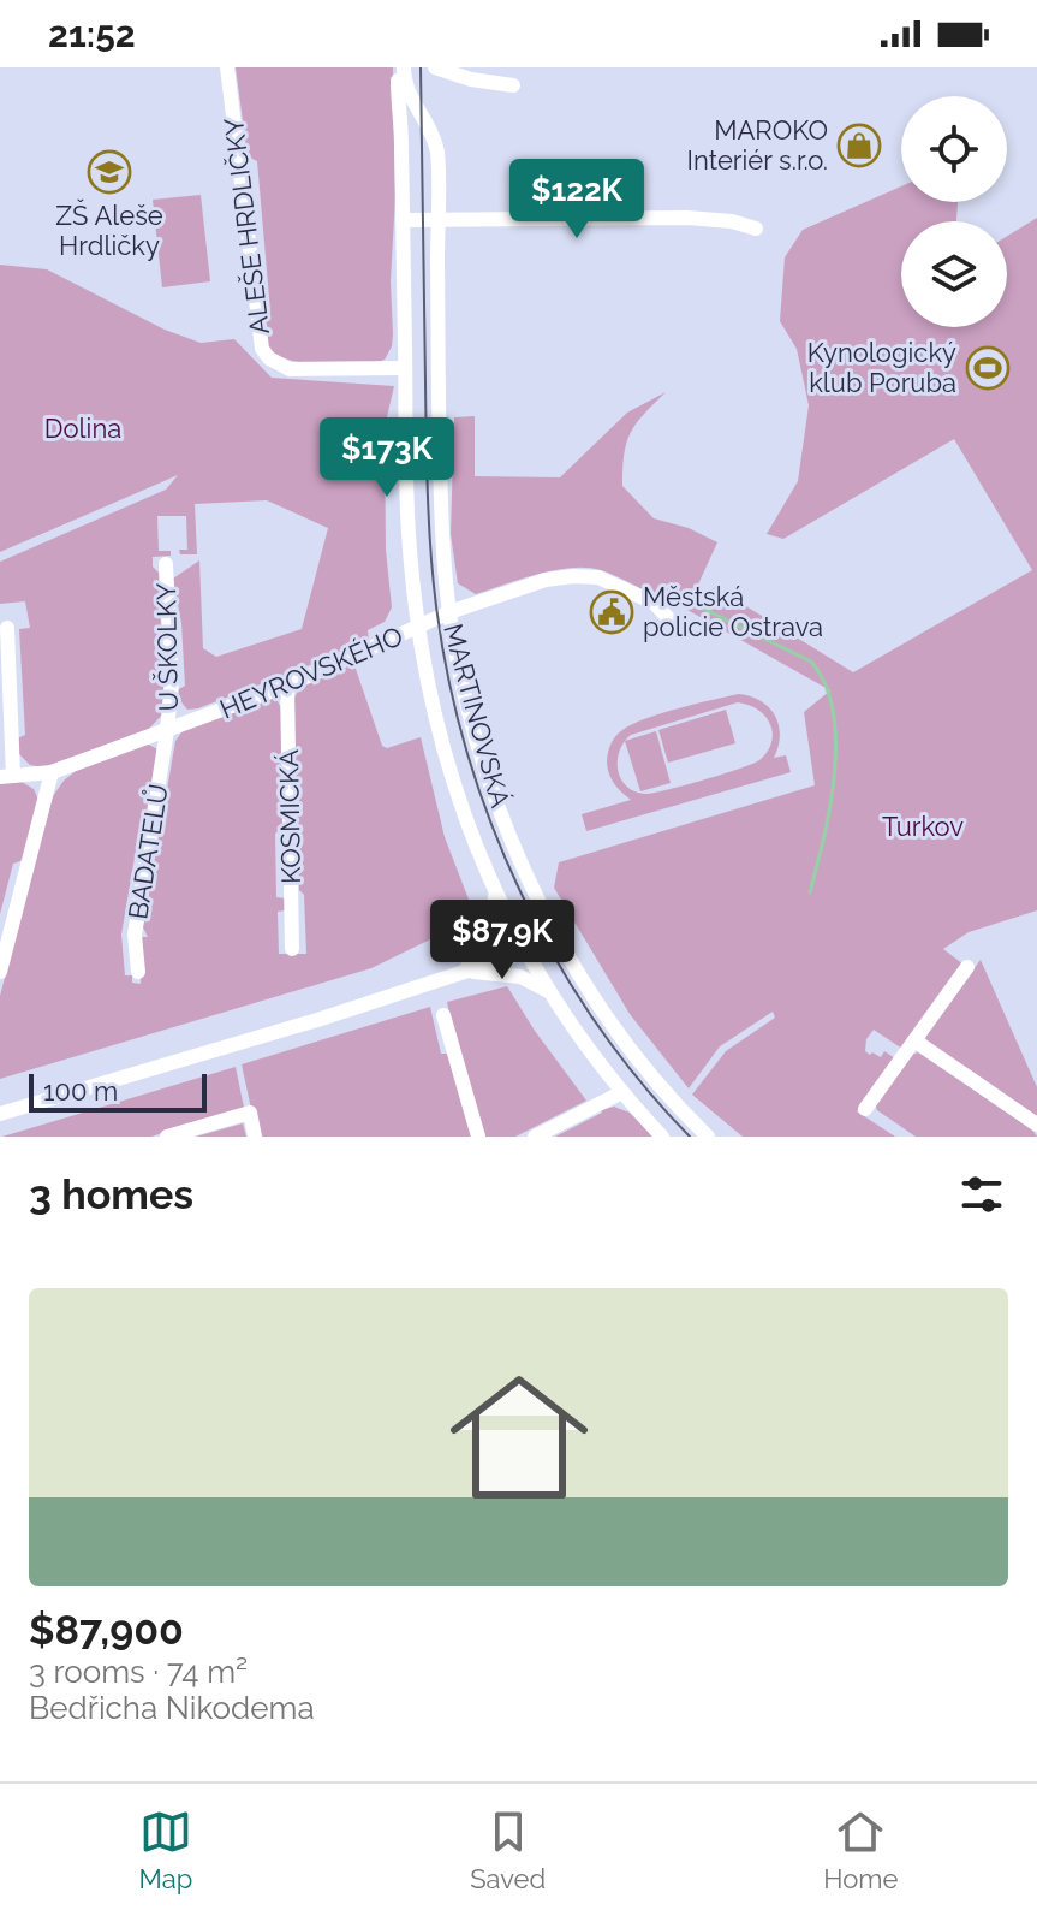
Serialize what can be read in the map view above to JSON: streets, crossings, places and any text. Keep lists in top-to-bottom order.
{
  "streets": {
    "street": [
      "ALEŠE HRDLIČKY",
      "U ŠKOLKY",
      "HEYROVSKÉHO",
      "MARTINOVSKÁ",
      "KOSMICKÁ",
      "BADATELŮ"
    ]
  },
  "crossings": [
    ["ALEŠE HRDLIČKY", "MARTINOVSKÁ"],
    ["U ŠKOLKY", "HEYROVSKÉHO"],
    ["U ŠKOLKY", "BADATELŮ"],
    ["HEYROVSKÉHO", "MARTINOVSKÁ"],
    ["HEYROVSKÉHO", "KOSMICKÁ"],
    ["HEYROVSKÉHO", "BADATELŮ"]
  ],
  "parks": ["Dolina", "Turkov"],
  "places": {
    "shop": ["MAROKO Interiér s.r.o."],
    "school or university": ["ZŠ Aleše Hrdličky"],
    "sports": ["Kynologický klub Poruba"],
    "public building": ["Městská policie Ostrava"]
  },
  "scale_bar": "100 m",
  "page": {
    "status": "21:52",
    "price": ["$122K", "$173K", "$87.9K"],
    "scale": "100 m",
    "heading": "3 homes",
    "list": [
      {
        "name": "$87,900",
        "note": "3 rooms · 74 m² · Bedřicha Nikodema"
      }
    ],
    "tabs": ["Map", "Saved", "Home"]
  }
}
